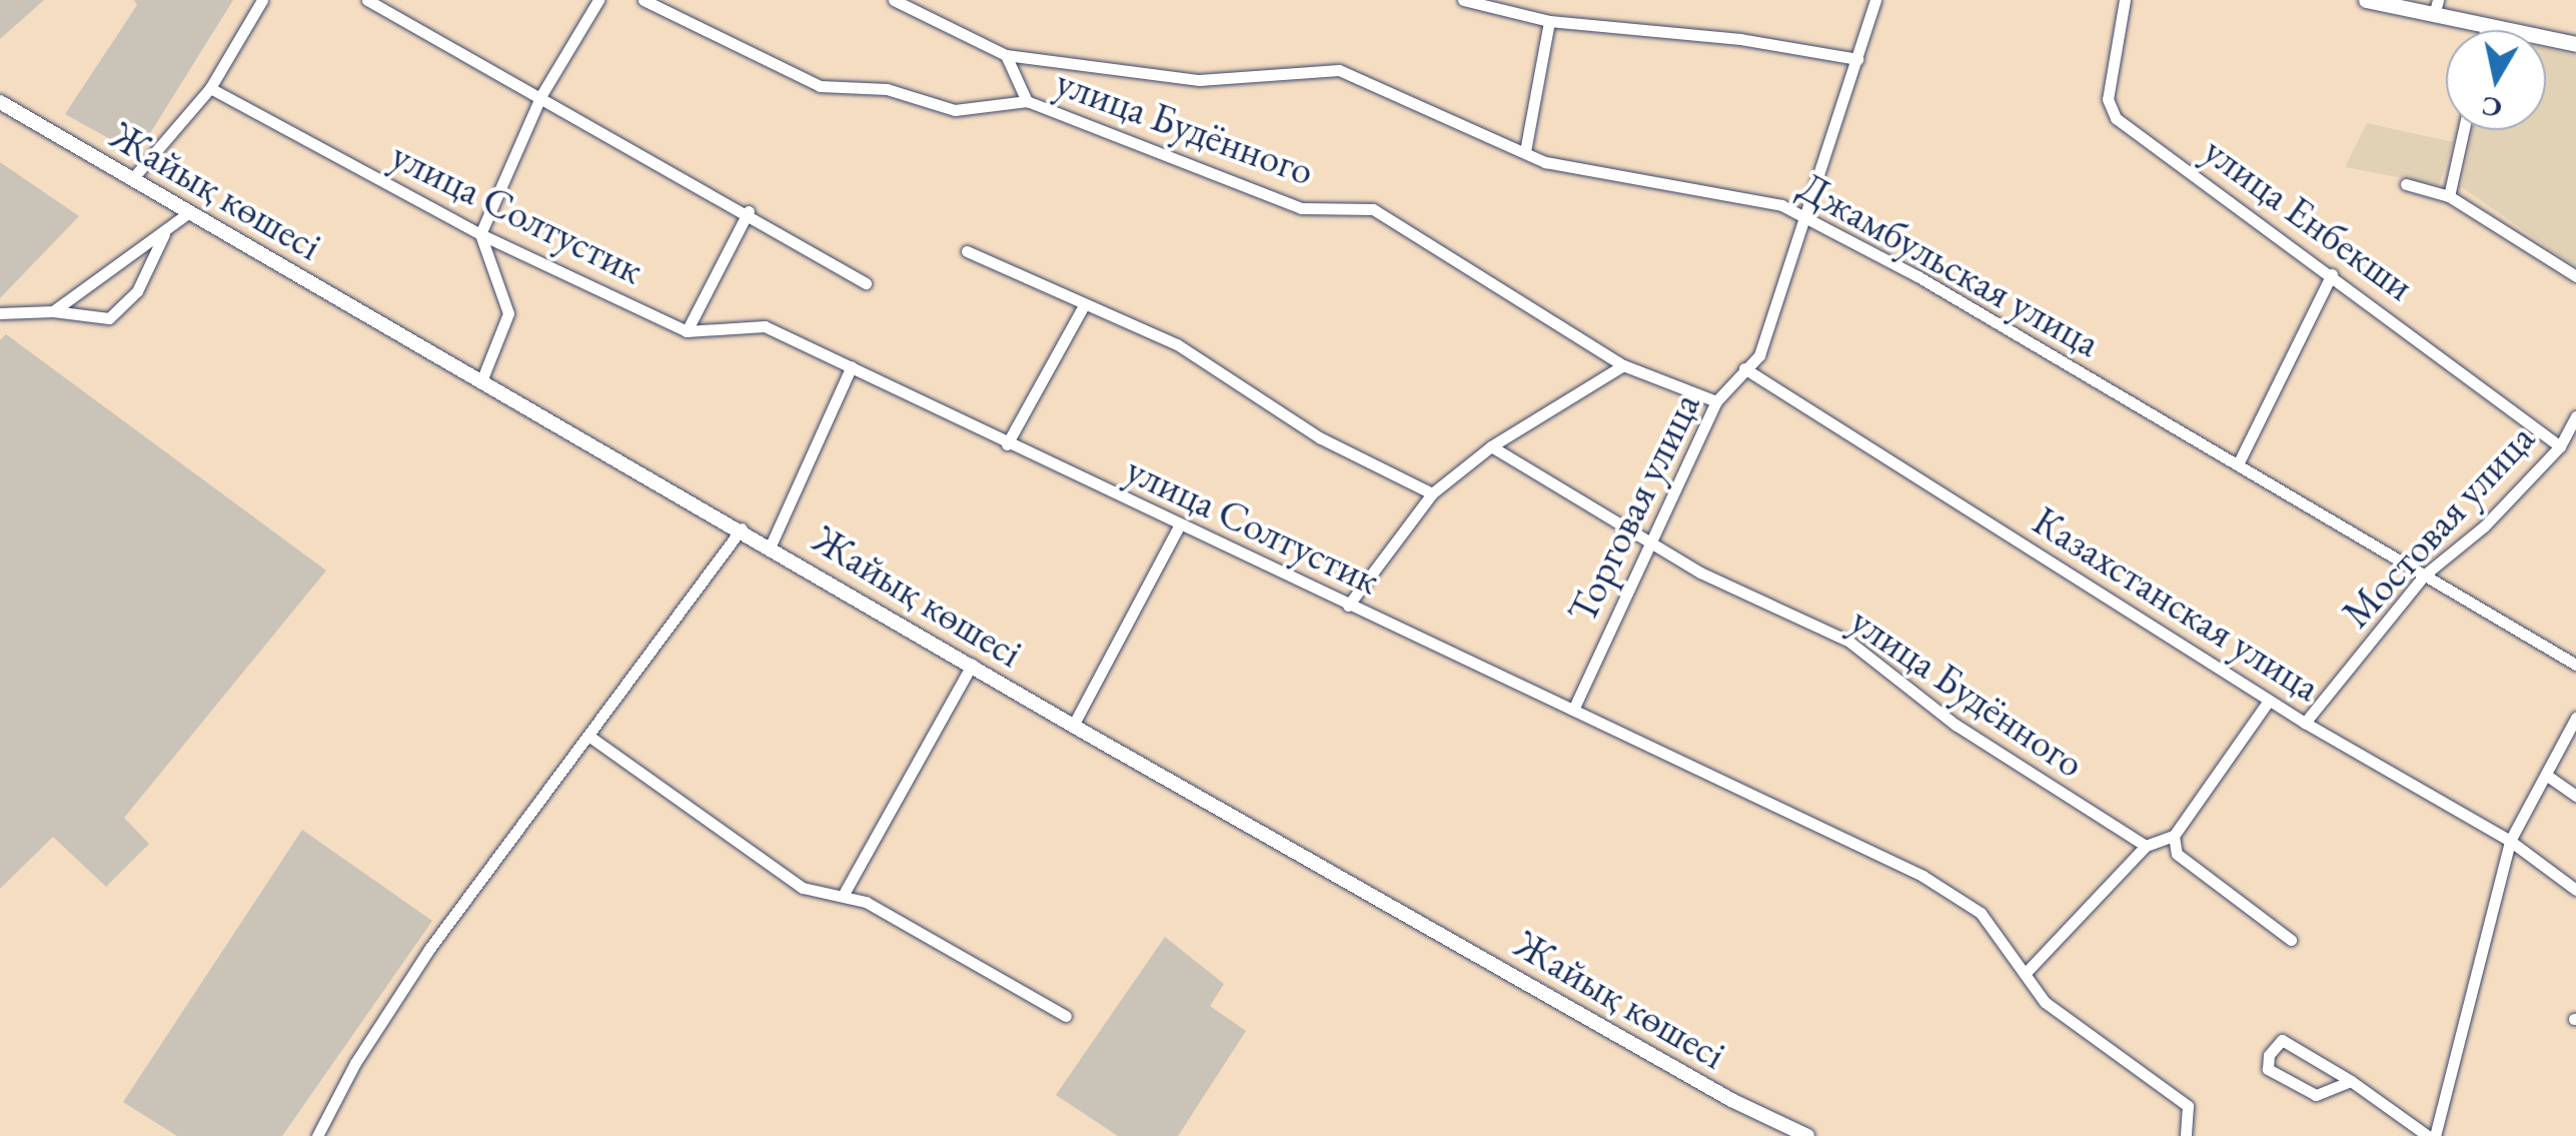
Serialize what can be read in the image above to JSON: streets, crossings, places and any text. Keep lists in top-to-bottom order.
{
  "streets": {
    "street": [
      "улица Будённого",
      "Жайық көшесі",
      "улица Солтустик",
      "улица Енбекши",
      "Джамбульская улица",
      "Торговая улица",
      "Мостовая улица",
      "Казахстанская улица"
    ]
  },
  "crossings": [
    ["улица Будённого", "Торговая улица"],
    ["улица Солтустик", "Торговая улица"],
    ["улица Енбекши", "Мостовая улица"],
    ["Джамбульская улица", "Торговая улица"],
    ["Джамбульская улица", "Мостовая улица"],
    ["Торговая улица", "Казахстанская улица"],
    ["Мостовая улица", "Казахстанская улица"]
  ],
  "north": "bottom"
}
